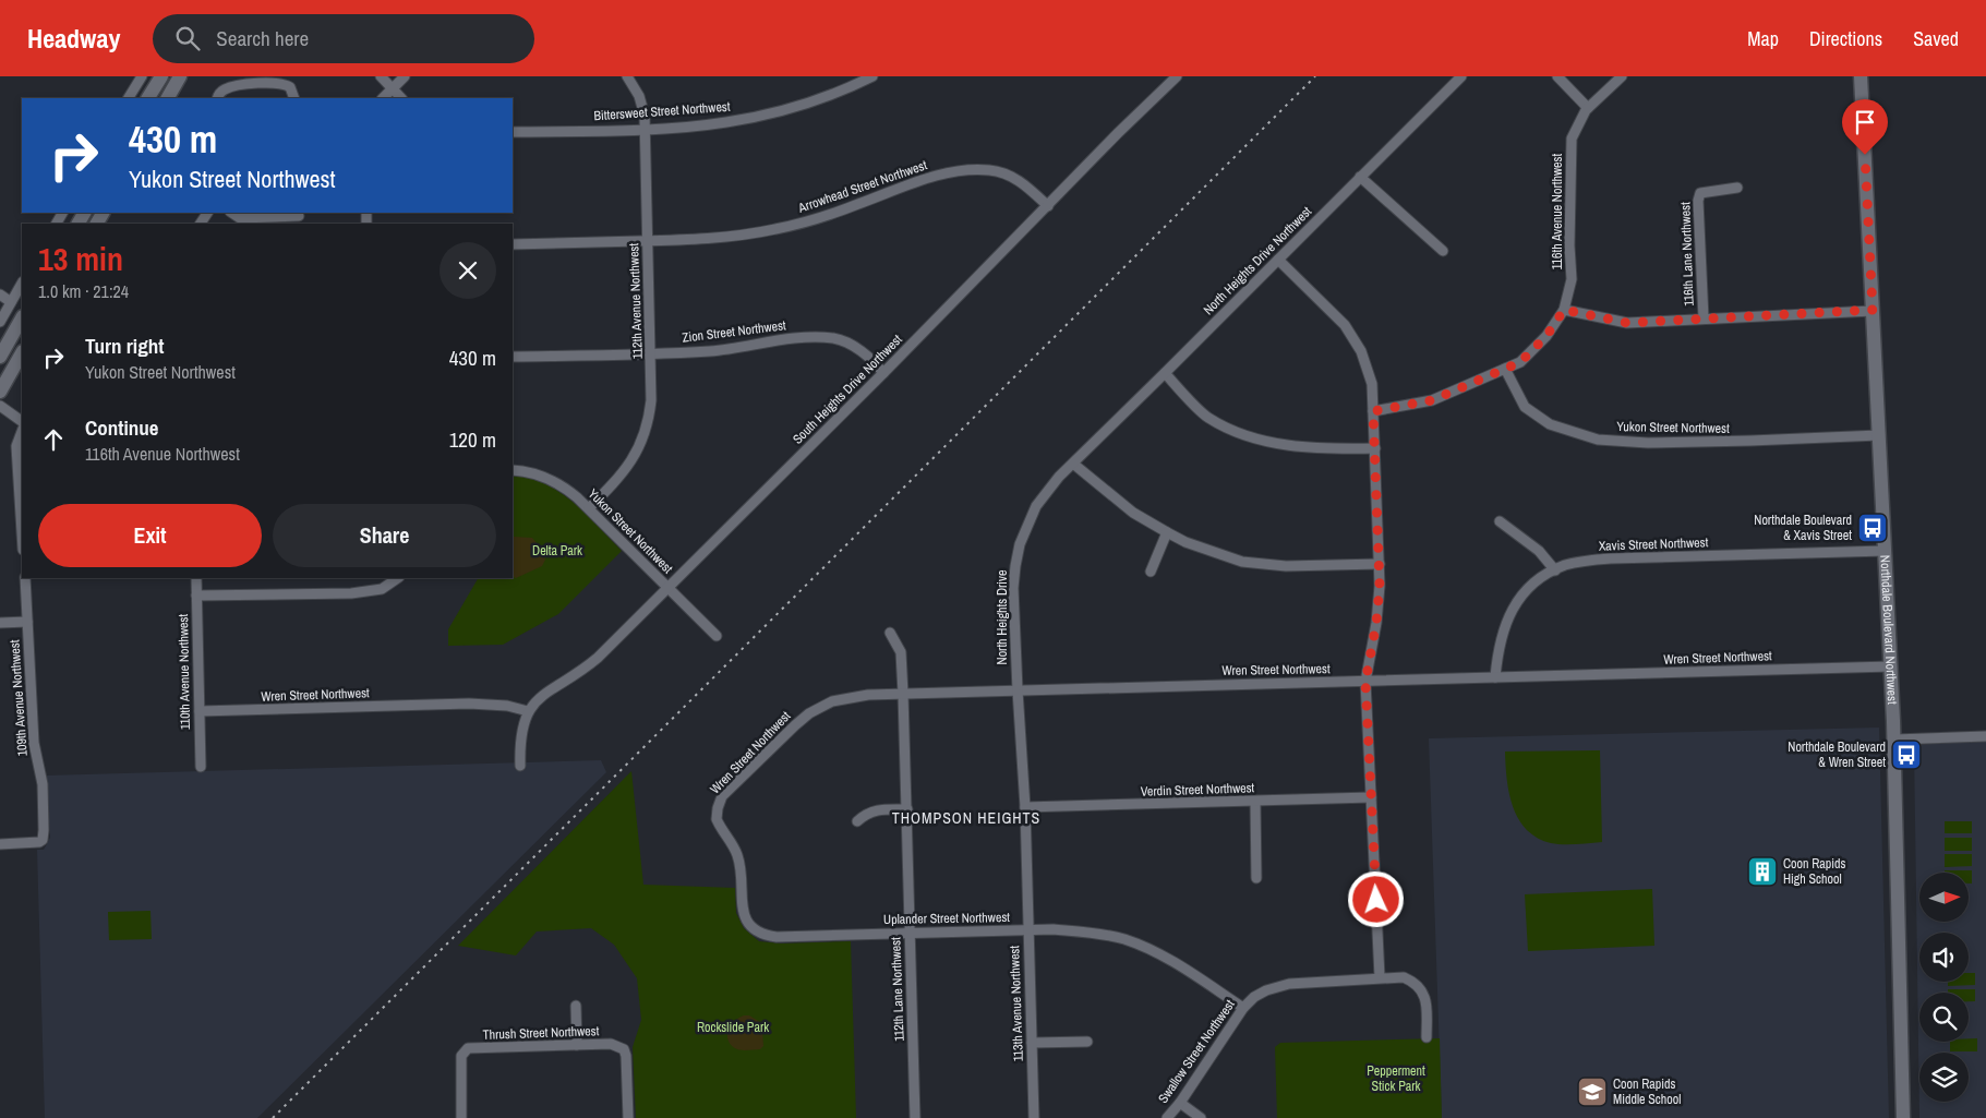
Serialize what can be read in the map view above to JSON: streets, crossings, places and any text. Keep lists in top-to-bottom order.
{
  "streets": {
    "street": [
      "Bittersweet Street Northwest",
      "Arrowhead Street Northwest",
      "116th Avenue Northwest",
      "116th Lane Northwest",
      "North Heights Drive Northwest",
      "112th Avenue Northwest",
      "Zion Street Northwest",
      "South Heights Drive Northwest",
      "Yukon Street Northwest",
      "Xavis Street Northwest",
      "North Heights Drive",
      "Northdale Boulevard Northwest",
      "Wren Street Northwest",
      "110th Avenue Northwest",
      "109th Avenue Northwest",
      "Verdin Street Northwest",
      "Uplander Street Northwest",
      "112th Lane Northwest",
      "113th Avenue Northwest",
      "Thrush Street Northwest",
      "Swallow Street Northwest"
    ]
  },
  "crossings": [
    ["Bittersweet Street Northwest", "112th Avenue Northwest"],
    ["Arrowhead Street Northwest", "112th Avenue Northwest"],
    ["Arrowhead Street Northwest", "South Heights Drive Northwest"],
    ["116th Avenue Northwest", "Yukon Street Northwest"],
    ["North Heights Drive Northwest", "North Heights Drive"],
    ["112th Avenue Northwest", "Zion Street Northwest"],
    ["112th Avenue Northwest", "Yukon Street Northwest"],
    ["Zion Street Northwest", "South Heights Drive Northwest"],
    ["South Heights Drive Northwest", "Yukon Street Northwest"],
    ["South Heights Drive Northwest", "Wren Street Northwest"],
    ["Yukon Street Northwest", "Northdale Boulevard Northwest"],
    ["Xavis Street Northwest", "Northdale Boulevard Northwest"],
    ["Xavis Street Northwest", "Wren Street Northwest"],
    ["North Heights Drive", "Wren Street Northwest"],
    ["North Heights Drive", "113th Avenue Northwest"],
    ["Northdale Boulevard Northwest", "Wren Street Northwest"],
    ["Wren Street Northwest", "110th Avenue Northwest"],
    ["Wren Street Northwest", "Uplander Street Northwest"],
    ["Wren Street Northwest", "112th Lane Northwest"],
    ["Wren Street Northwest", "113th Avenue Northwest"],
    ["Verdin Street Northwest", "113th Avenue Northwest"],
    ["Uplander Street Northwest", "112th Lane Northwest"],
    ["Uplander Street Northwest", "113th Avenue Northwest"],
    ["Uplander Street Northwest", "Swallow Street Northwest"]
  ],
  "districts": ["THOMPSON HEIGHTS"],
  "parks": ["Delta Park", "Rockslide Park", "Pepperment Stick Park"],
  "places": {
    "bus stop": ["Northdale Boulevard & Xavis Street", "Northdale Boulevard & Wren Street"],
    "building": ["Coon Rapids High School"],
    "school or university": ["Coon Rapids Middle School"]
  },
  "north": "right",
  "page": {
    "header": "Headway",
    "search": "Search here",
    "nav": ["Map", "Directions", "Saved"],
    "turn": ["430 m", "Yukon Street Northwest"],
    "heading": ["13 min", "1.0 km · 21:24"],
    "list": [
      {
        "name": "Turn right",
        "note": "Yukon Street Northwest",
        "value": "430 m"
      },
      {
        "name": "Continue",
        "note": "116th Avenue Northwest",
        "value": "120 m"
      }
    ],
    "buttons": ["Exit", "Share"]
  }
}
